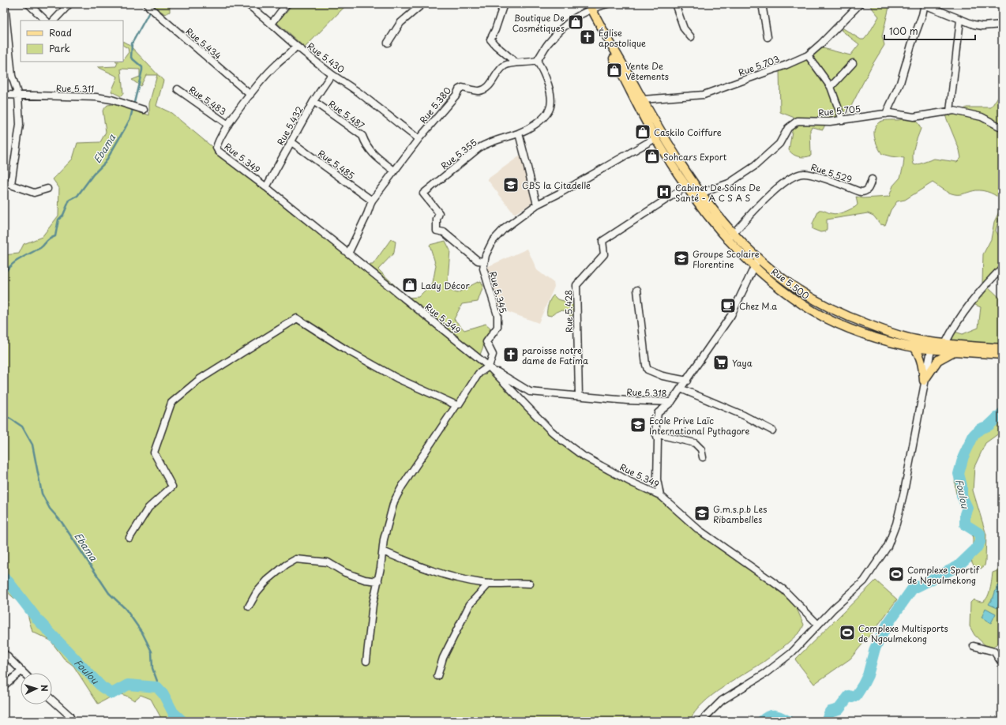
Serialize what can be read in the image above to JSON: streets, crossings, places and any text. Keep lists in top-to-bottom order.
{
  "streets": {
    "main road": ["Rue 5.500"],
    "street": [
      "Rue 5.434",
      "Rue 5.430",
      "Rue 5.703",
      "Rue 5.311",
      "Rue 5.483",
      "Rue 5.380",
      "Rue 5.705",
      "Rue 5.487",
      "Rue 5.432",
      "Rue 5.355",
      "Rue 5.349",
      "Rue 5.485",
      "Rue 5.529",
      "Rue 5.345",
      "Rue 5.428",
      "Rue 5.318"
    ]
  },
  "crossings": [
    ["Rue 5.434", "Rue 5.430"],
    ["Rue 5.430", "Rue 5.483"],
    ["Rue 5.430", "Rue 5.380"],
    ["Rue 5.430", "Rue 5.432"],
    ["Rue 5.430", "Rue 5.349"],
    ["Rue 5.703", "Rue 5.500"],
    ["Rue 5.380", "Rue 5.487"],
    ["Rue 5.380", "Rue 5.355"],
    ["Rue 5.380", "Rue 5.349"],
    ["Rue 5.380", "Rue 5.485"],
    ["Rue 5.705", "Rue 5.500"],
    ["Rue 5.487", "Rue 5.432"],
    ["Rue 5.432", "Rue 5.349"],
    ["Rue 5.432", "Rue 5.485"],
    ["Rue 5.355", "Rue 5.345"],
    ["Rue 5.349", "Rue 5.345"],
    ["Rue 5.349", "Rue 5.318"],
    ["Rue 5.529", "Rue 5.500"],
    ["Rue 5.500", "Rue 5.345"],
    ["Rue 5.500", "Rue 5.428"],
    ["Rue 5.500", "Rue 5.318"],
    ["Rue 5.345", "Rue 5.318"],
    ["Rue 5.428", "Rue 5.318"]
  ],
  "water": ["Ebama", "Foulou"],
  "places": {
    "shop": [
      "Boutique De Cosmétiques",
      "Vente De Vêtements",
      "Caskilo Coiffure",
      "Sohcars Export",
      "Lady Décor"
    ],
    "church": ["Église apostolique", "paroisse notre dame de Fatima"],
    "school or university": [
      "CBS la Citadelle",
      "Groupe Scolaire Florentine",
      "École Prive Laïc International Pythagore",
      "G.m.s.p.b Les Ribambelles"
    ],
    "hospital": ["Cabinet De Soins De Santé - A C S A S"],
    "cafe": ["Chez M.a"],
    "supermarket": ["Yaya"],
    "sports": ["Complexe Sportif de Ngoulmekong", "Complexe Multisports de Ngoulmekong"]
  },
  "legend": ["Road", "Park"],
  "scale_bar": "100 m",
  "north": "right"
}
